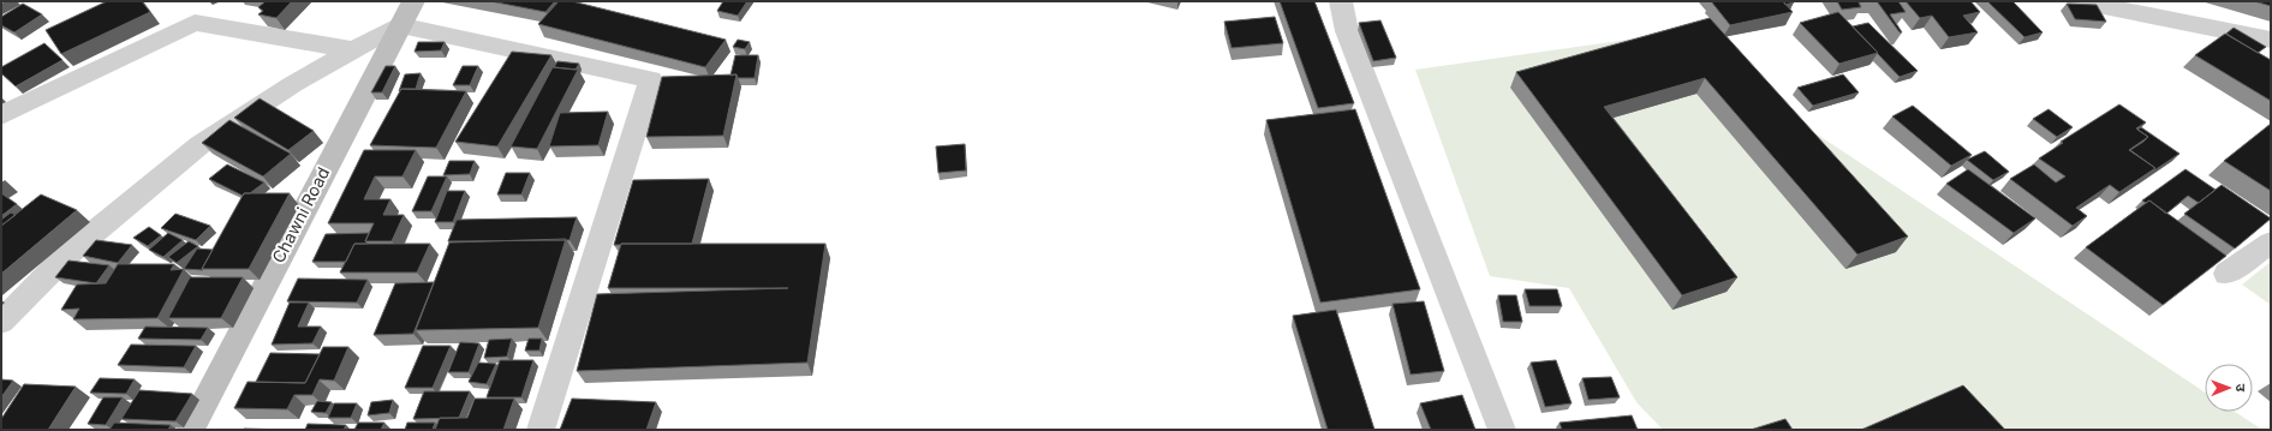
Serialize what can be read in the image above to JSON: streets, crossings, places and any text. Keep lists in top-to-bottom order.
{
  "streets": {
    "street": ["Chawni Road"]
  },
  "north": "right"
}
